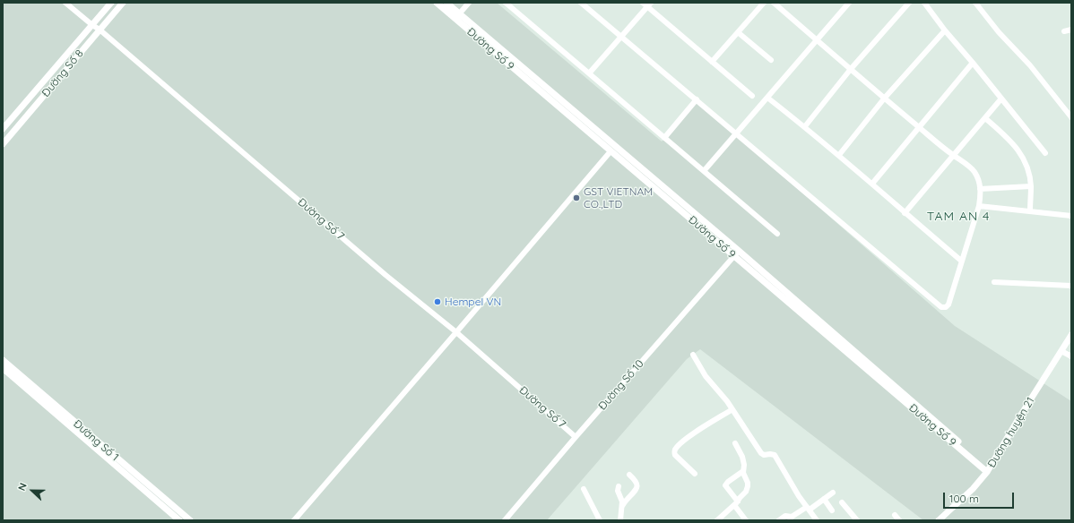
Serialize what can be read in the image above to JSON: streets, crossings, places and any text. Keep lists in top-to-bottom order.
{
  "streets": {
    "street": [
      "Đường Số 9",
      "Đường Số 8",
      "Đường Số 7",
      "Đường Số 10",
      "Đường huyện 21",
      "Đường Số 1"
    ]
  },
  "crossings": [
    ["Đường Số 9", "Đường Số 10"],
    ["Đường Số 9", "Đường huyện 21"],
    ["Đường Số 8", "Đường Số 7"],
    ["Đường Số 7", "Đường Số 10"]
  ],
  "districts": ["TAM AN 4"],
  "places": ["GST VIETNAM CO.,LTD", "Hempel VN"],
  "scale_bar": "100 m",
  "north": "left"
}
